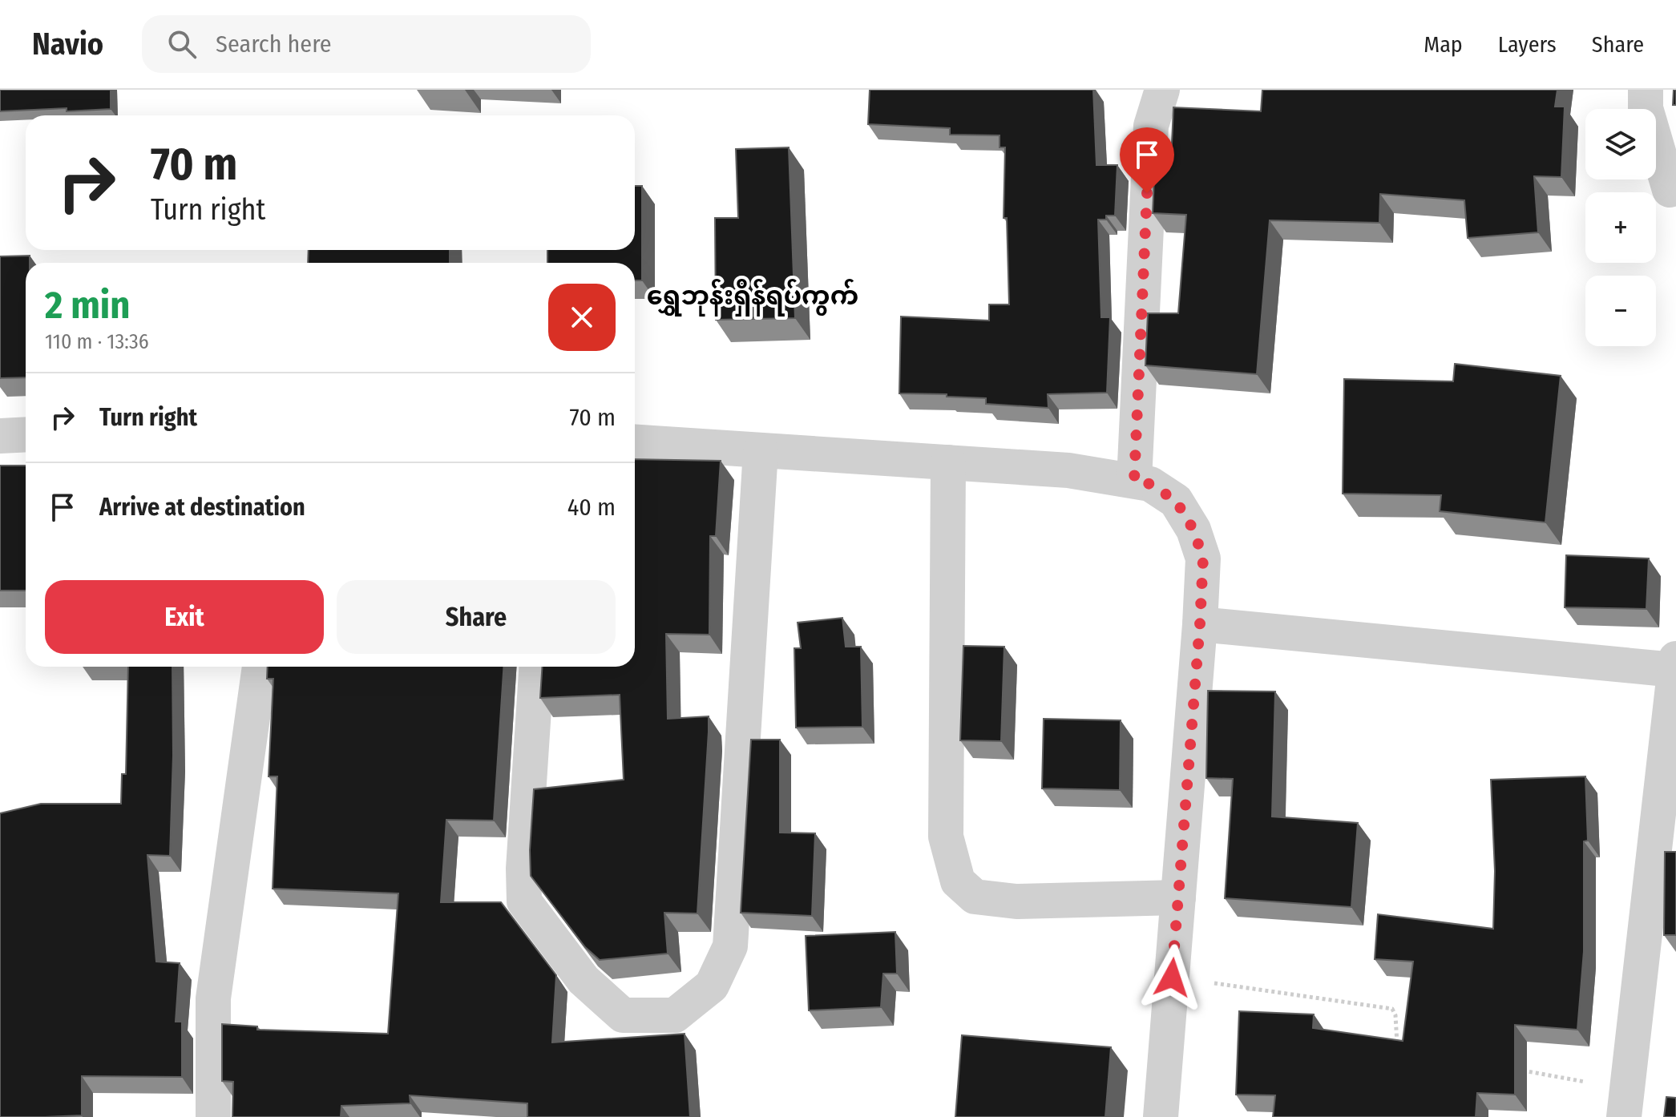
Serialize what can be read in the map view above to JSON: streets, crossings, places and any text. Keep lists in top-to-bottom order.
{
  "districts": ["ရွှေဘုန်းရှိန်ရပ်ကွက်"],
  "page": {
    "header": "Navio",
    "search": "Search here",
    "nav": ["Map", "Layers", "Share"],
    "map_buttons": ["+", "−"],
    "turn": ["70 m", "Turn right"],
    "heading": ["2 min", "110 m · 13:36"],
    "list": [
      {
        "name": "Turn right",
        "value": "70 m"
      },
      {
        "name": "Arrive at destination",
        "value": "40 m"
      }
    ],
    "buttons": ["Exit", "Share"]
  }
}
